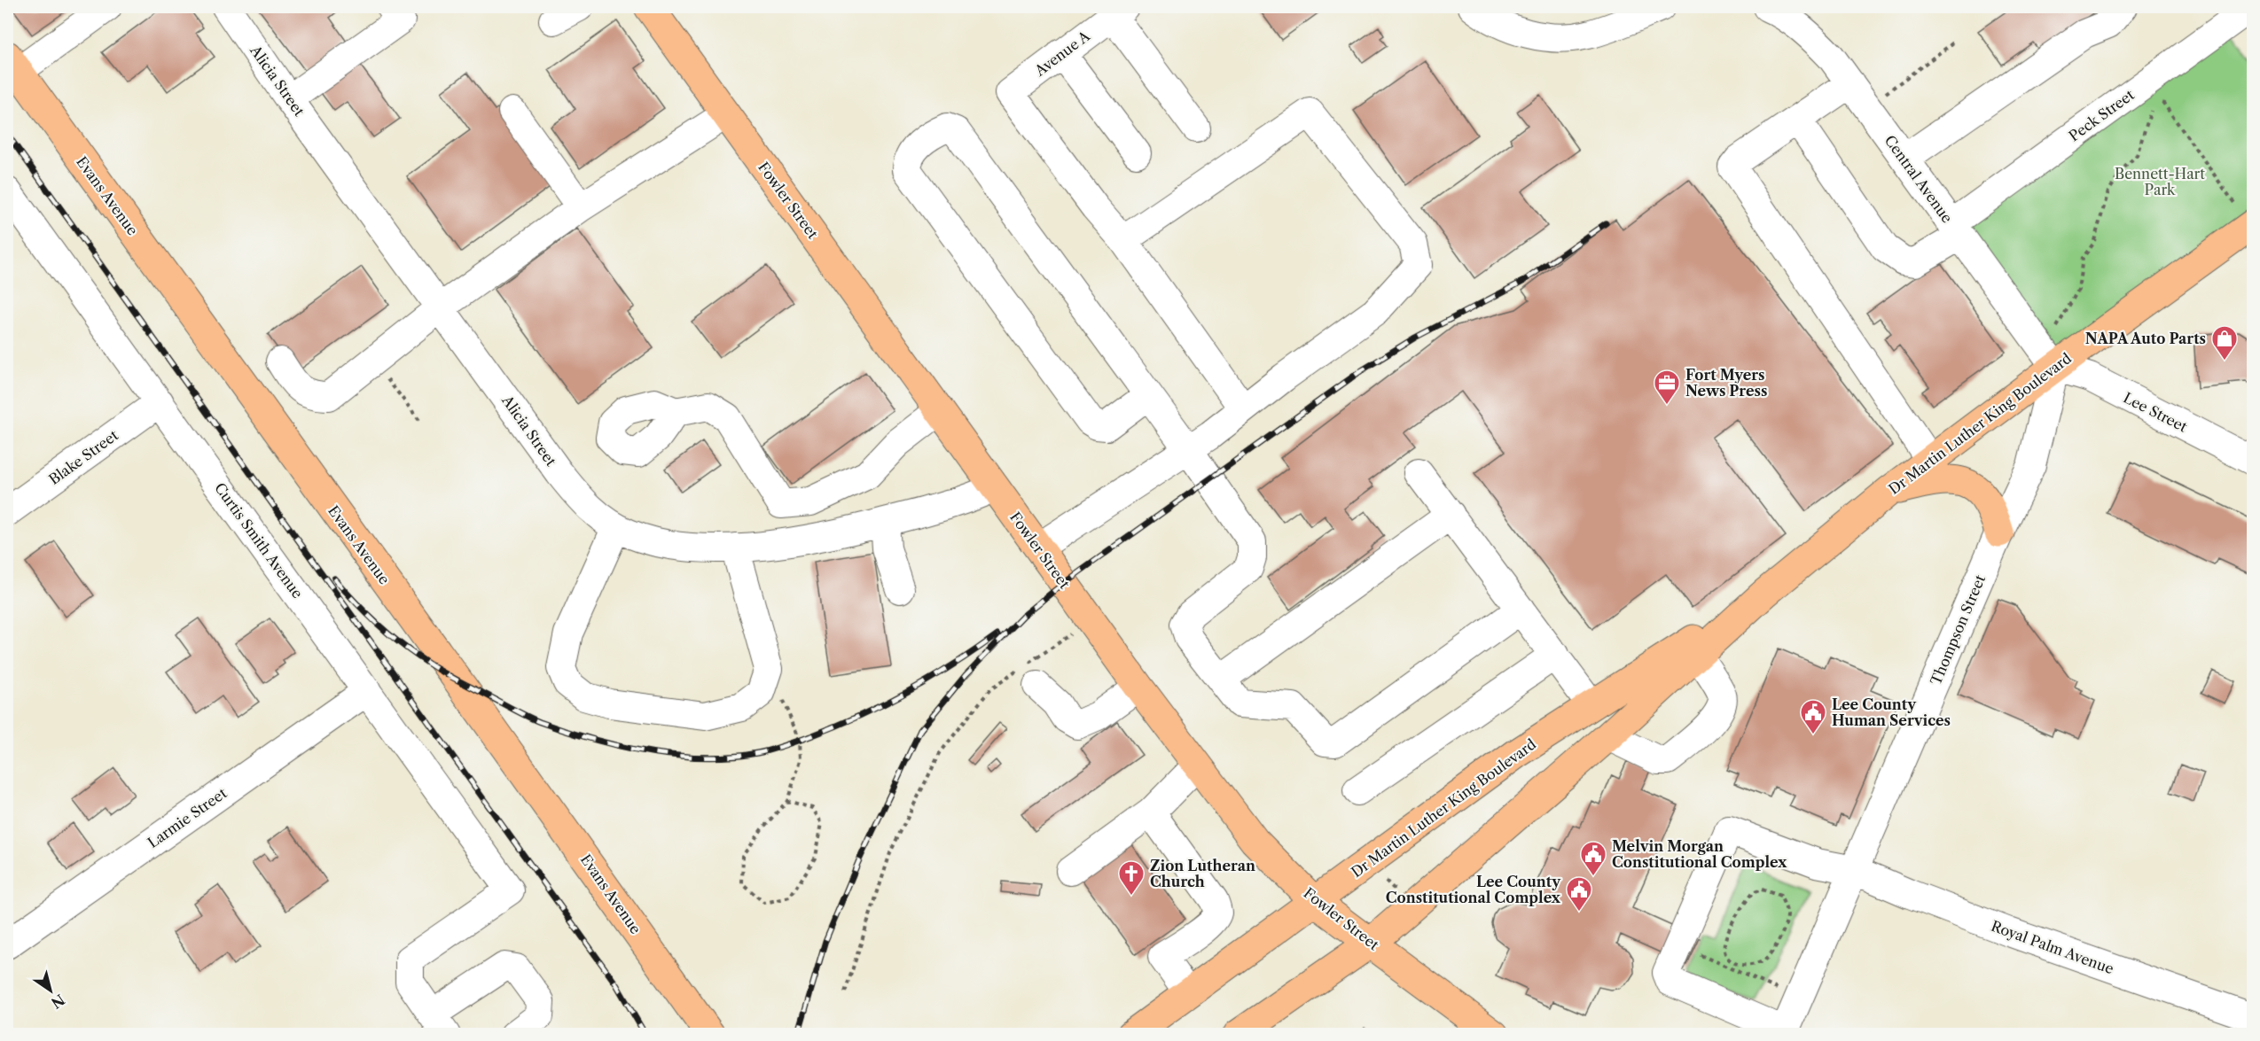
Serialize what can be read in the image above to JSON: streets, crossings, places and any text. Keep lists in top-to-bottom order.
{
  "streets": {
    "main road": ["Evans Avenue", "Fowler Street", "Dr Martin Luther King Boulevard"],
    "street": [
      "Avenue A",
      "Alicia Street",
      "Peck Street",
      "Central Avenue",
      "Lee Street",
      "Blake Street",
      "Curtis Smith Avenue",
      "Thompson Street",
      "Larmie Street",
      "Royal Palm Avenue"
    ]
  },
  "crossings": [
    ["Alicia Street", "Fowler Street"],
    ["Peck Street", "Central Avenue"],
    ["Central Avenue", "Lee Street"],
    ["Central Avenue", "Dr Martin Luther King Boulevard"],
    ["Central Avenue", "Thompson Street"],
    ["Fowler Street", "Dr Martin Luther King Boulevard"],
    ["Lee Street", "Dr Martin Luther King Boulevard"],
    ["Lee Street", "Thompson Street"],
    ["Dr Martin Luther King Boulevard", "Thompson Street"],
    ["Blake Street", "Curtis Smith Avenue"],
    ["Curtis Smith Avenue", "Larmie Street"],
    ["Thompson Street", "Royal Palm Avenue"]
  ],
  "parks": ["Bennett-Hart Park"],
  "places": {
    "shop": ["NAPA Auto Parts"],
    "office": ["Fort Myers News Press"],
    "public building": ["Lee County Human Services", "Melvin Morgan Constitutional Complex", "Lee County Constitutional Complex"],
    "church": ["Zion Lutheran Church"]
  },
  "north": "bottom right"
}
